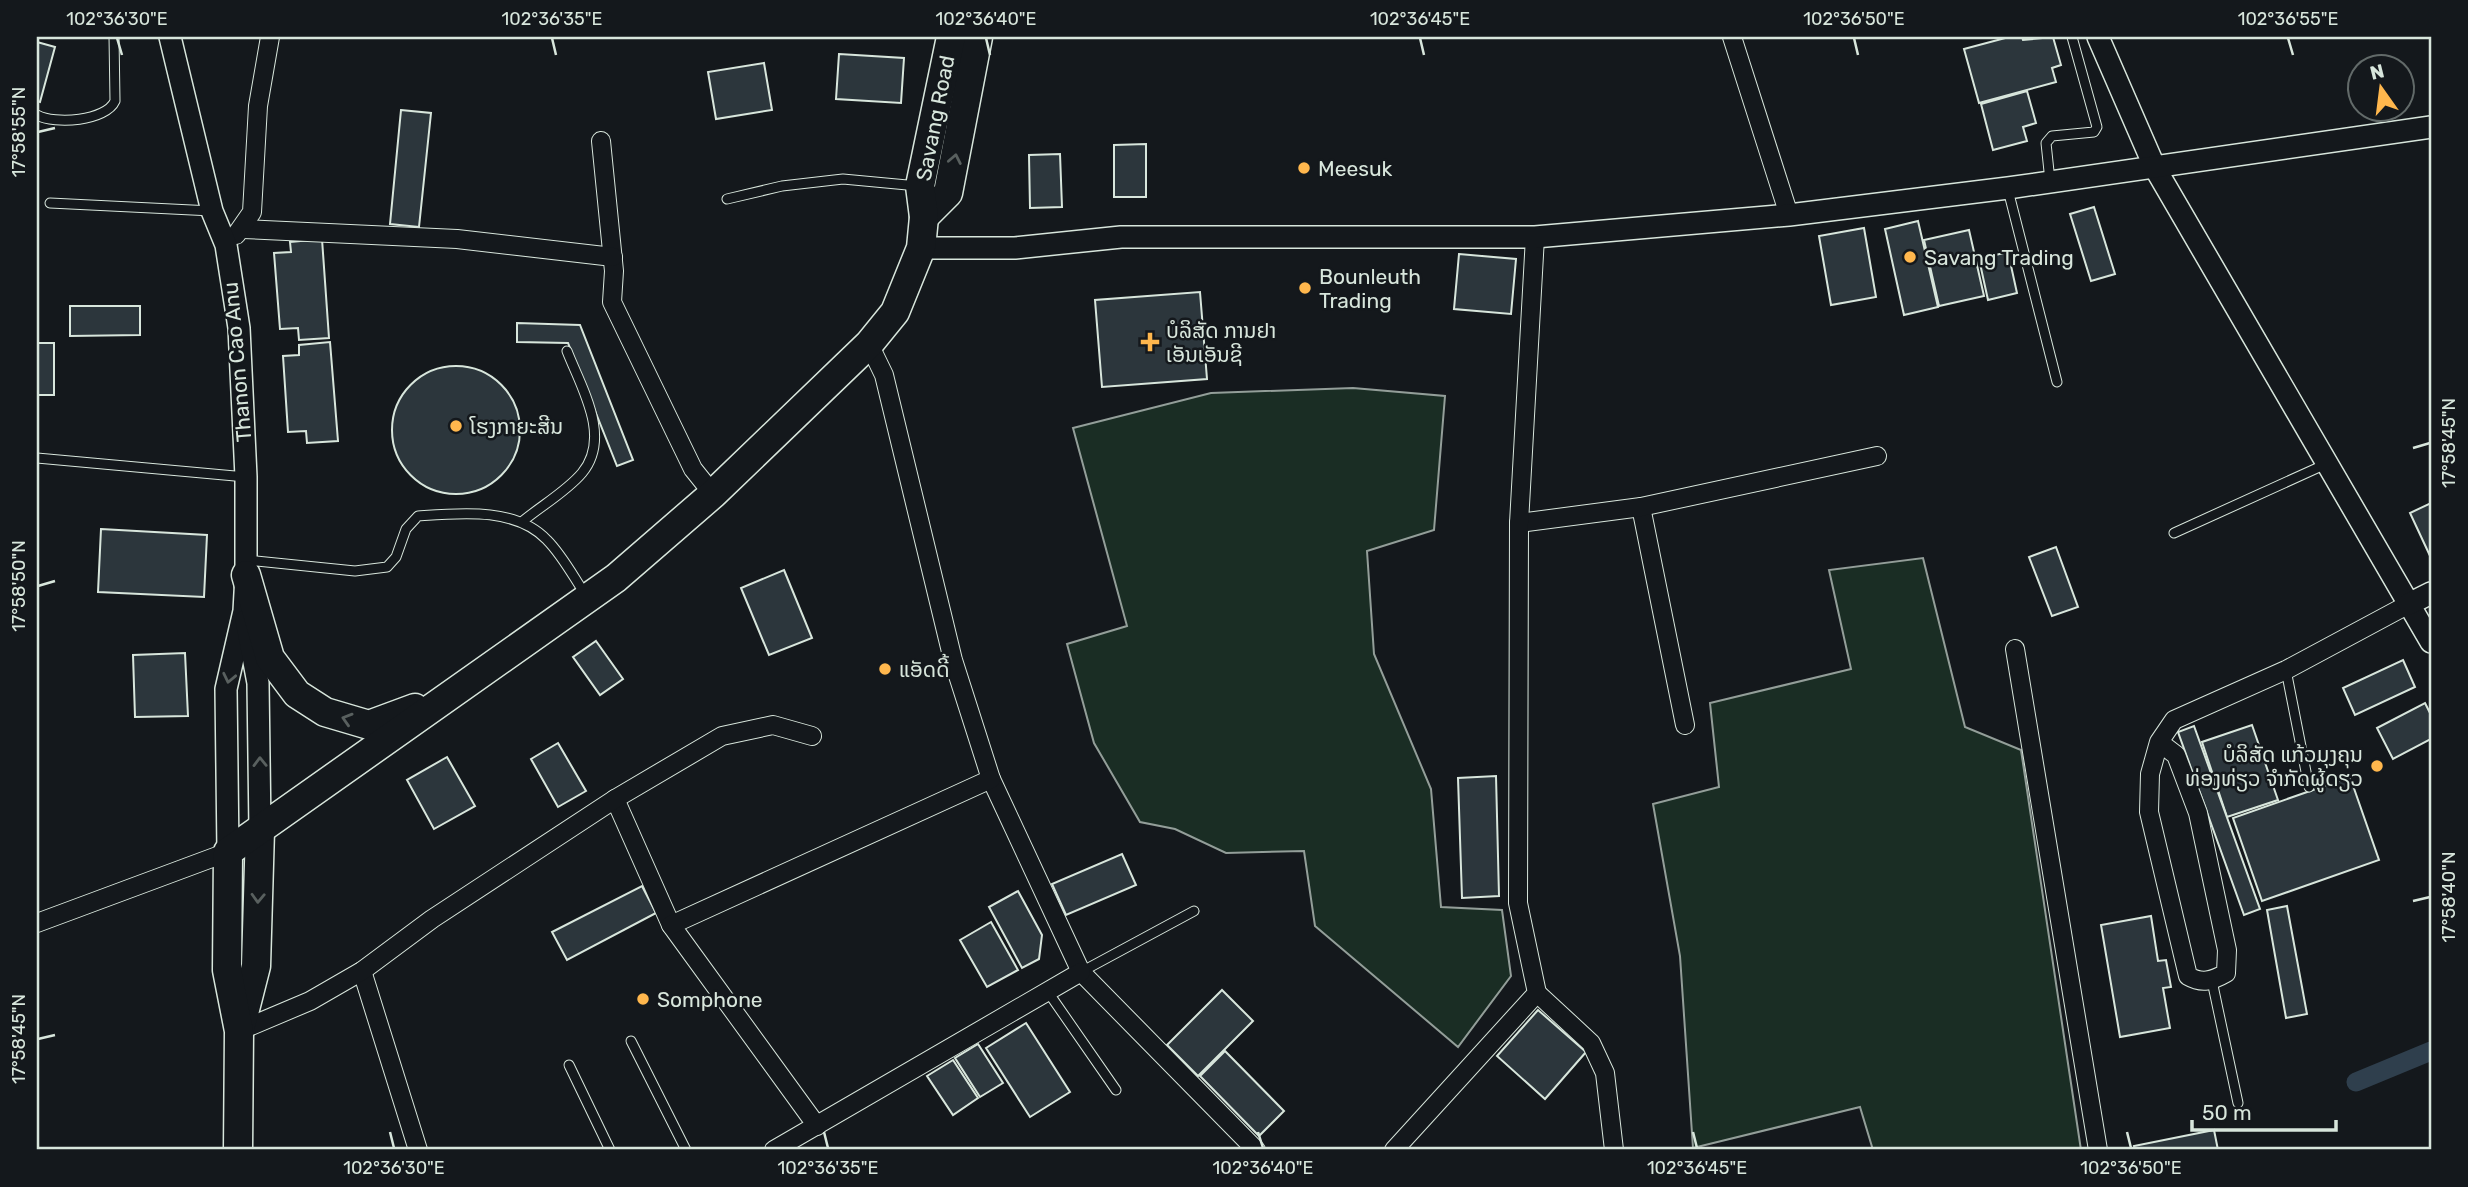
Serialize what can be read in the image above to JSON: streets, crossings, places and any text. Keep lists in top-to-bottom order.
{
  "streets": {
    "main road": ["Savang Road", "Thanon Cao Anu"]
  },
  "places": {
    "other": [
      "Meesuk",
      "Savang Trading",
      "Bounleuth Trading",
      "ໂຮງກາຍະສີນ",
      "ແອັດດີ້",
      "ບໍລິສັດ ແກ້ວມຸງຄຸນ ທ່ອງທ່ຽວ ຈຳກັດຜູ້ດຽວ",
      "Somphone"
    ],
    "health": ["ບໍລິສັດ ການຢາ ເອັນເອັນຊີ"]
  },
  "scale_bar": "50 m",
  "north": "top",
  "coordinates": [
    "102°36'30\"E",
    "102°36'35\"E",
    "102°36'40\"E",
    "102°36'45\"E",
    "102°36'50\"E",
    "102°36'55\"E",
    "17°58'55\"N",
    "17°58'45\"N",
    "17°58'50\"N",
    "17°58'40\"N"
  ]
}
